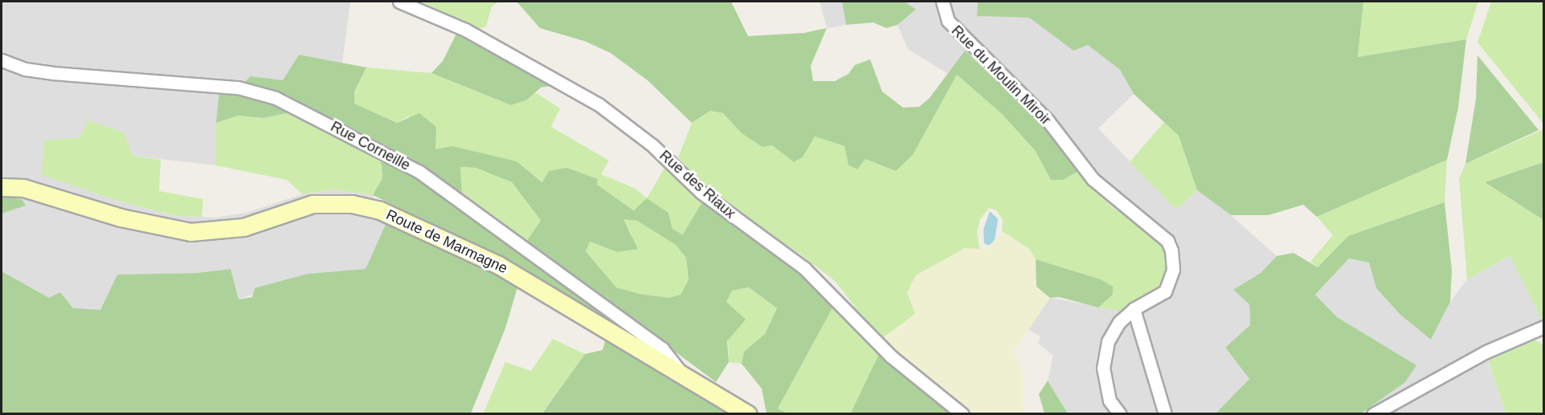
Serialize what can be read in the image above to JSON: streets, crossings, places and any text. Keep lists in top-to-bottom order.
{
  "streets": {
    "street": [
      "Rue du Moulin Miroir",
      "Rue Corneille",
      "Rue des Riaux",
      "Route de Marmagne"
    ]
  },
  "crossings": [
    ["Rue Corneille", "Route de Marmagne"]
  ]
}
